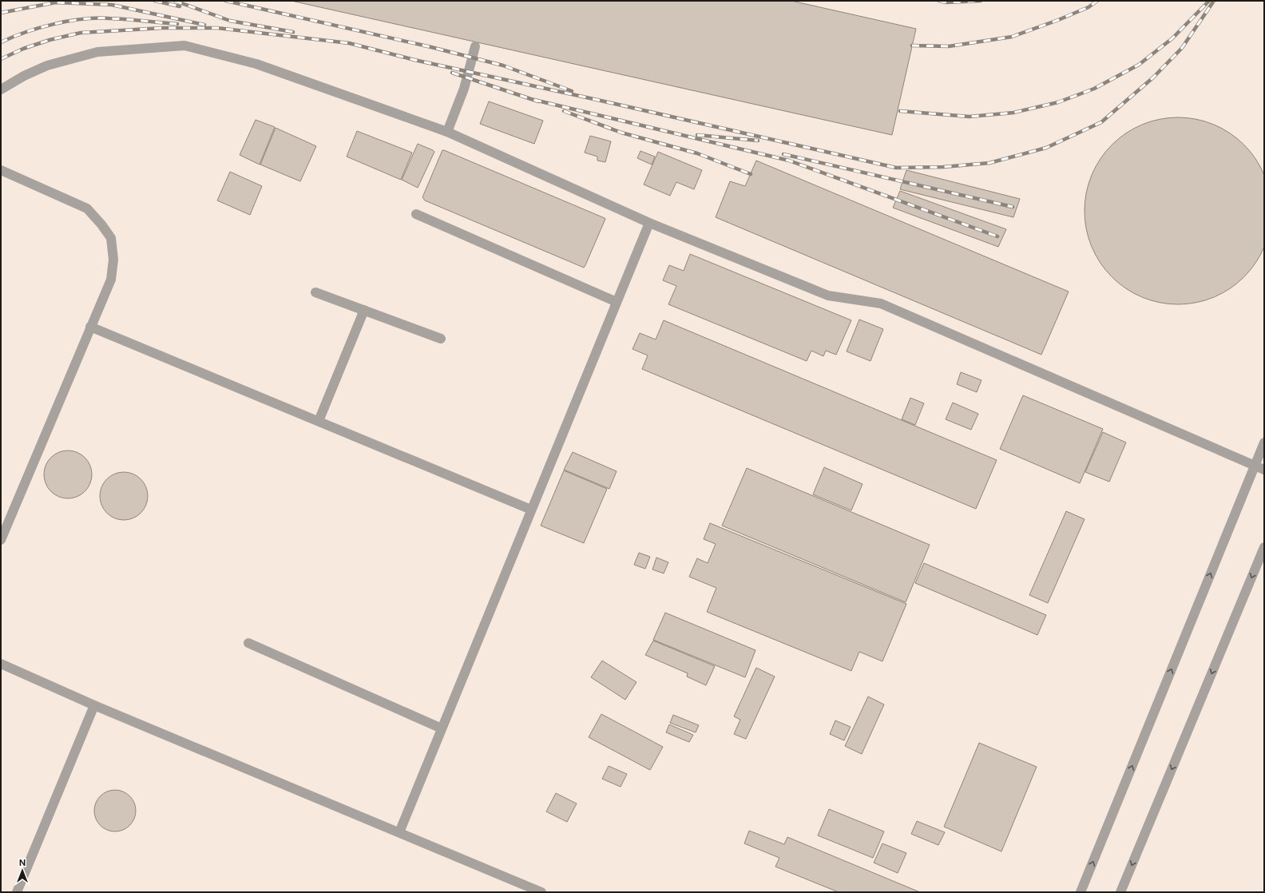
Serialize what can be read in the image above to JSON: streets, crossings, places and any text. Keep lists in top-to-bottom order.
{
  "north": "top"
}
